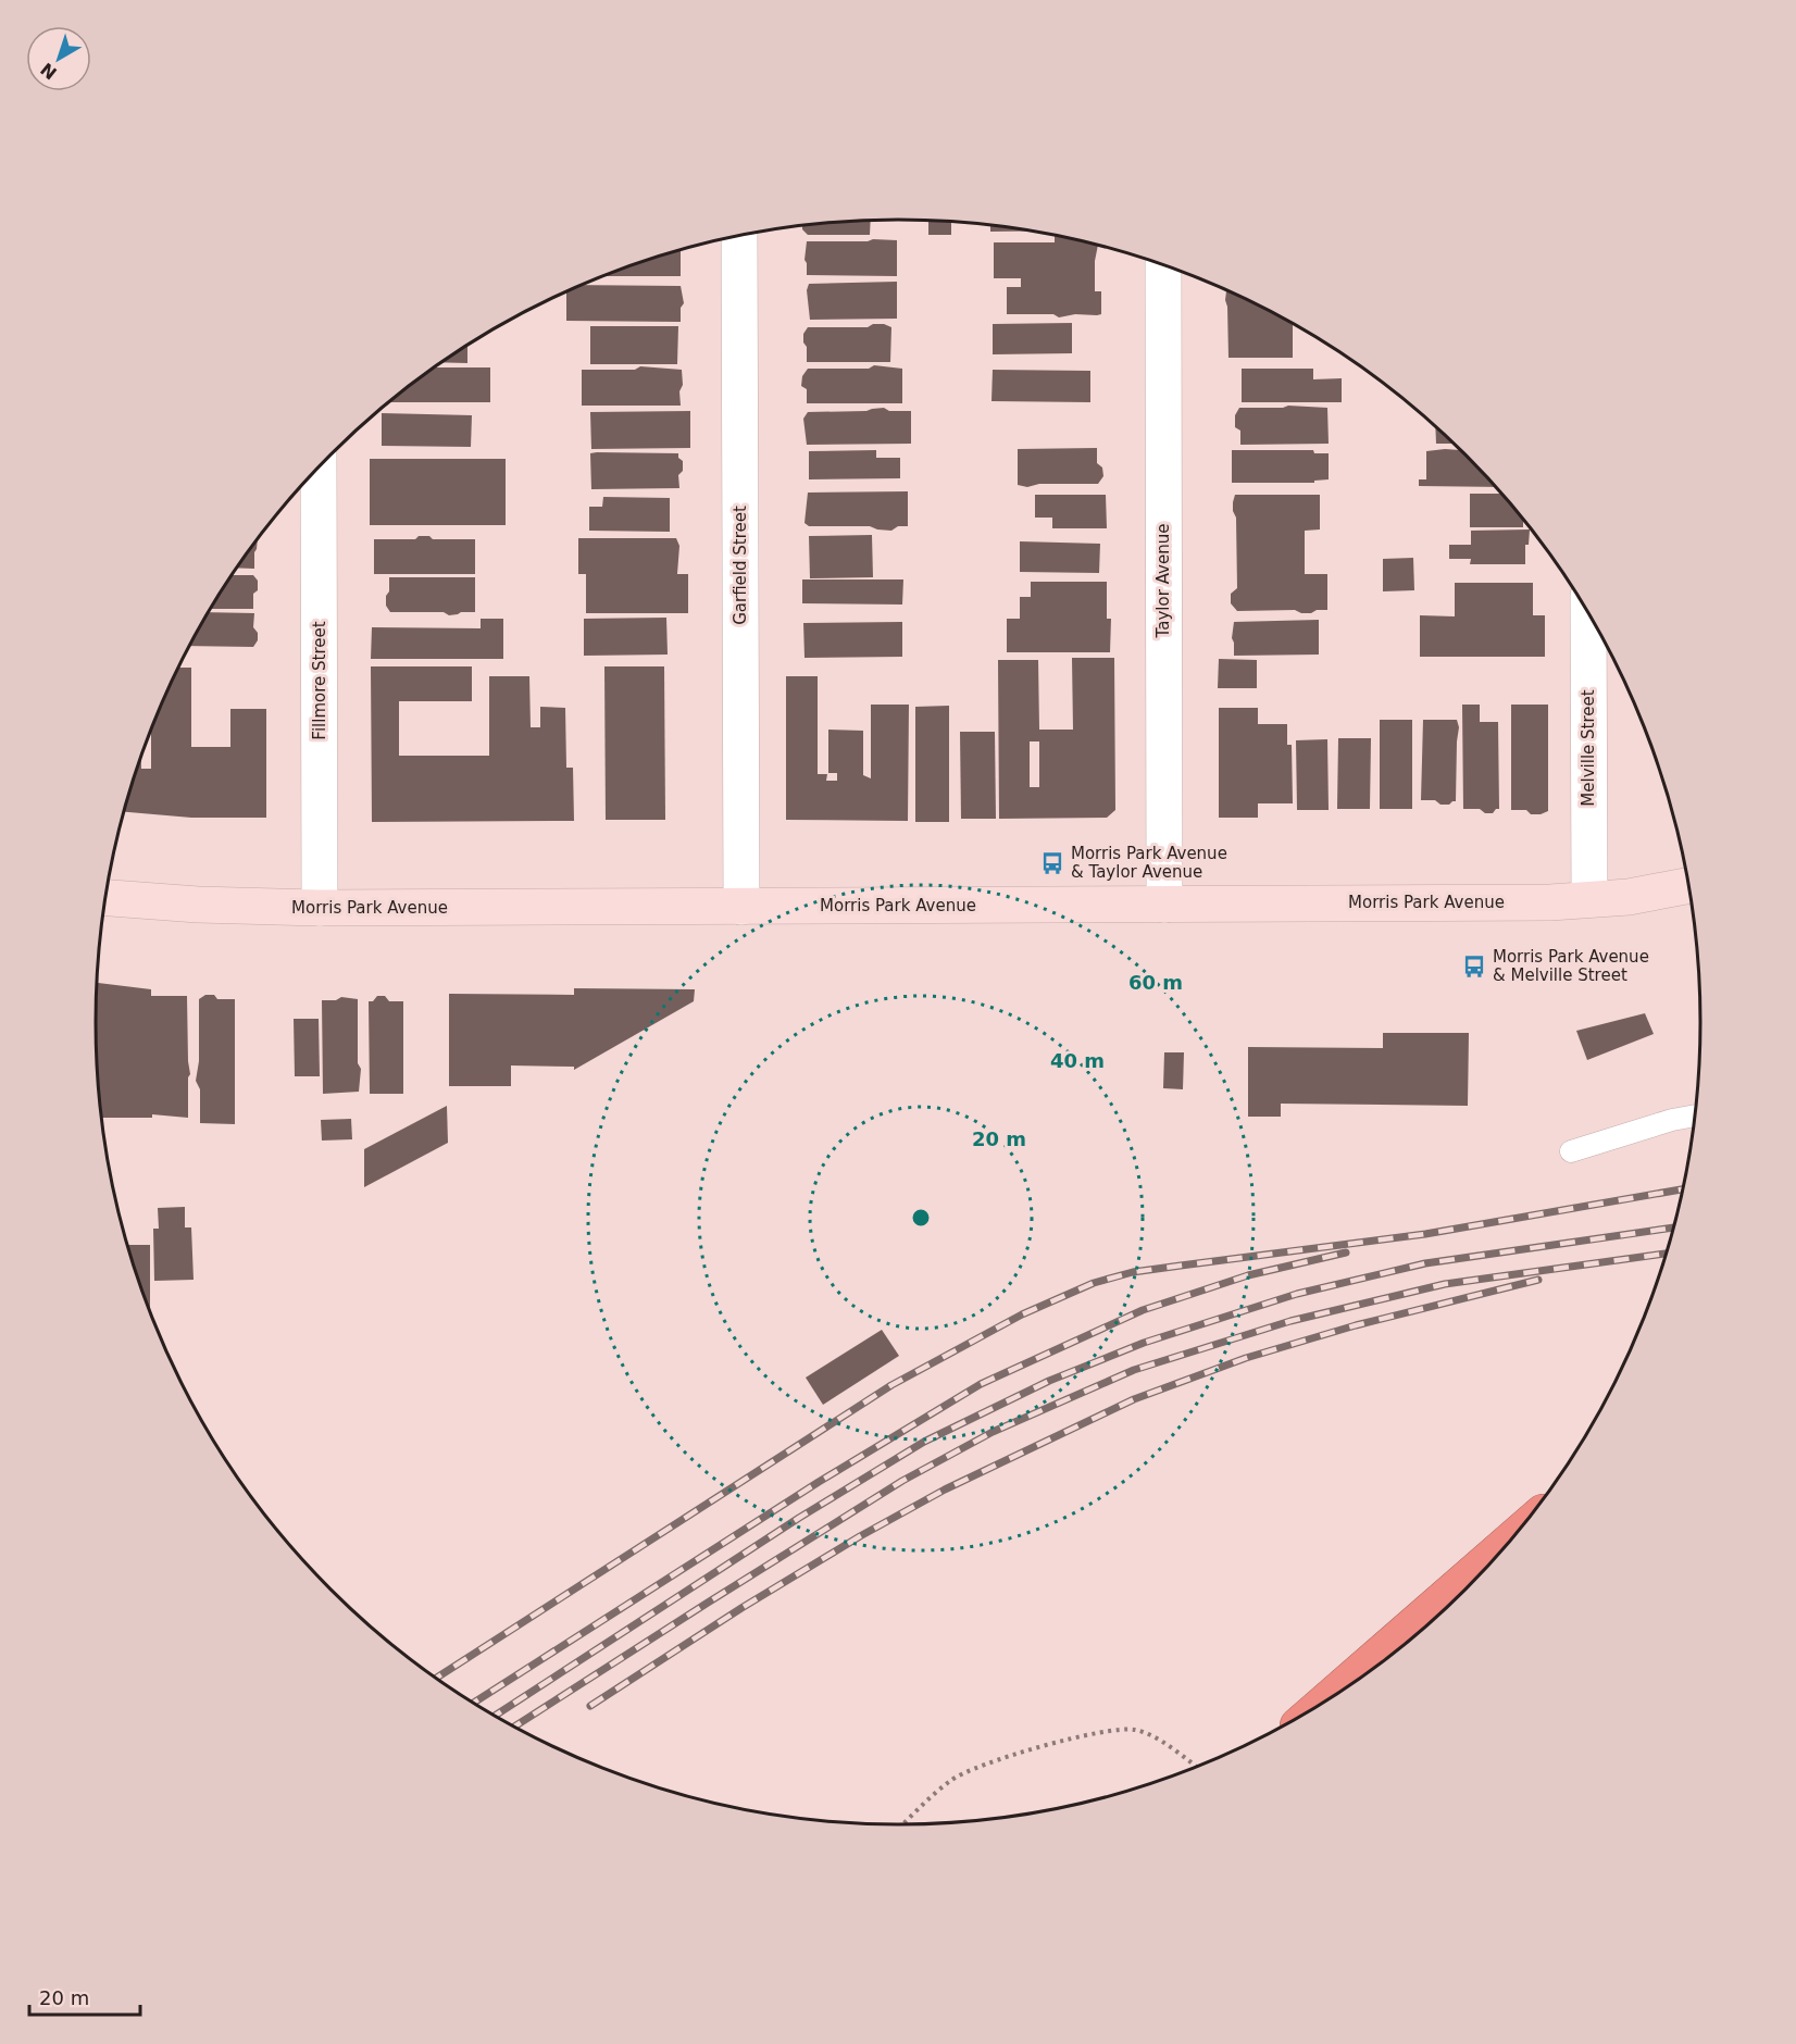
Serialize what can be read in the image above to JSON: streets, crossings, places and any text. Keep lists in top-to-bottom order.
{
  "streets": {
    "main road": ["Morris Park Avenue"],
    "street": [
      "Garfield Street",
      "Taylor Avenue",
      "Fillmore Street",
      "Melville Street"
    ]
  },
  "crossings": [
    ["Garfield Street", "Morris Park Avenue"],
    ["Taylor Avenue", "Morris Park Avenue"],
    ["Fillmore Street", "Morris Park Avenue"],
    ["Melville Street", "Morris Park Avenue"]
  ],
  "places": {
    "bus stop": ["Morris Park Avenue & Taylor Avenue", "Morris Park Avenue & Melville Street"]
  },
  "scale_bar": "20 m",
  "north": "bottom left",
  "rings": ["60 m", "40 m", "20 m"]
}
